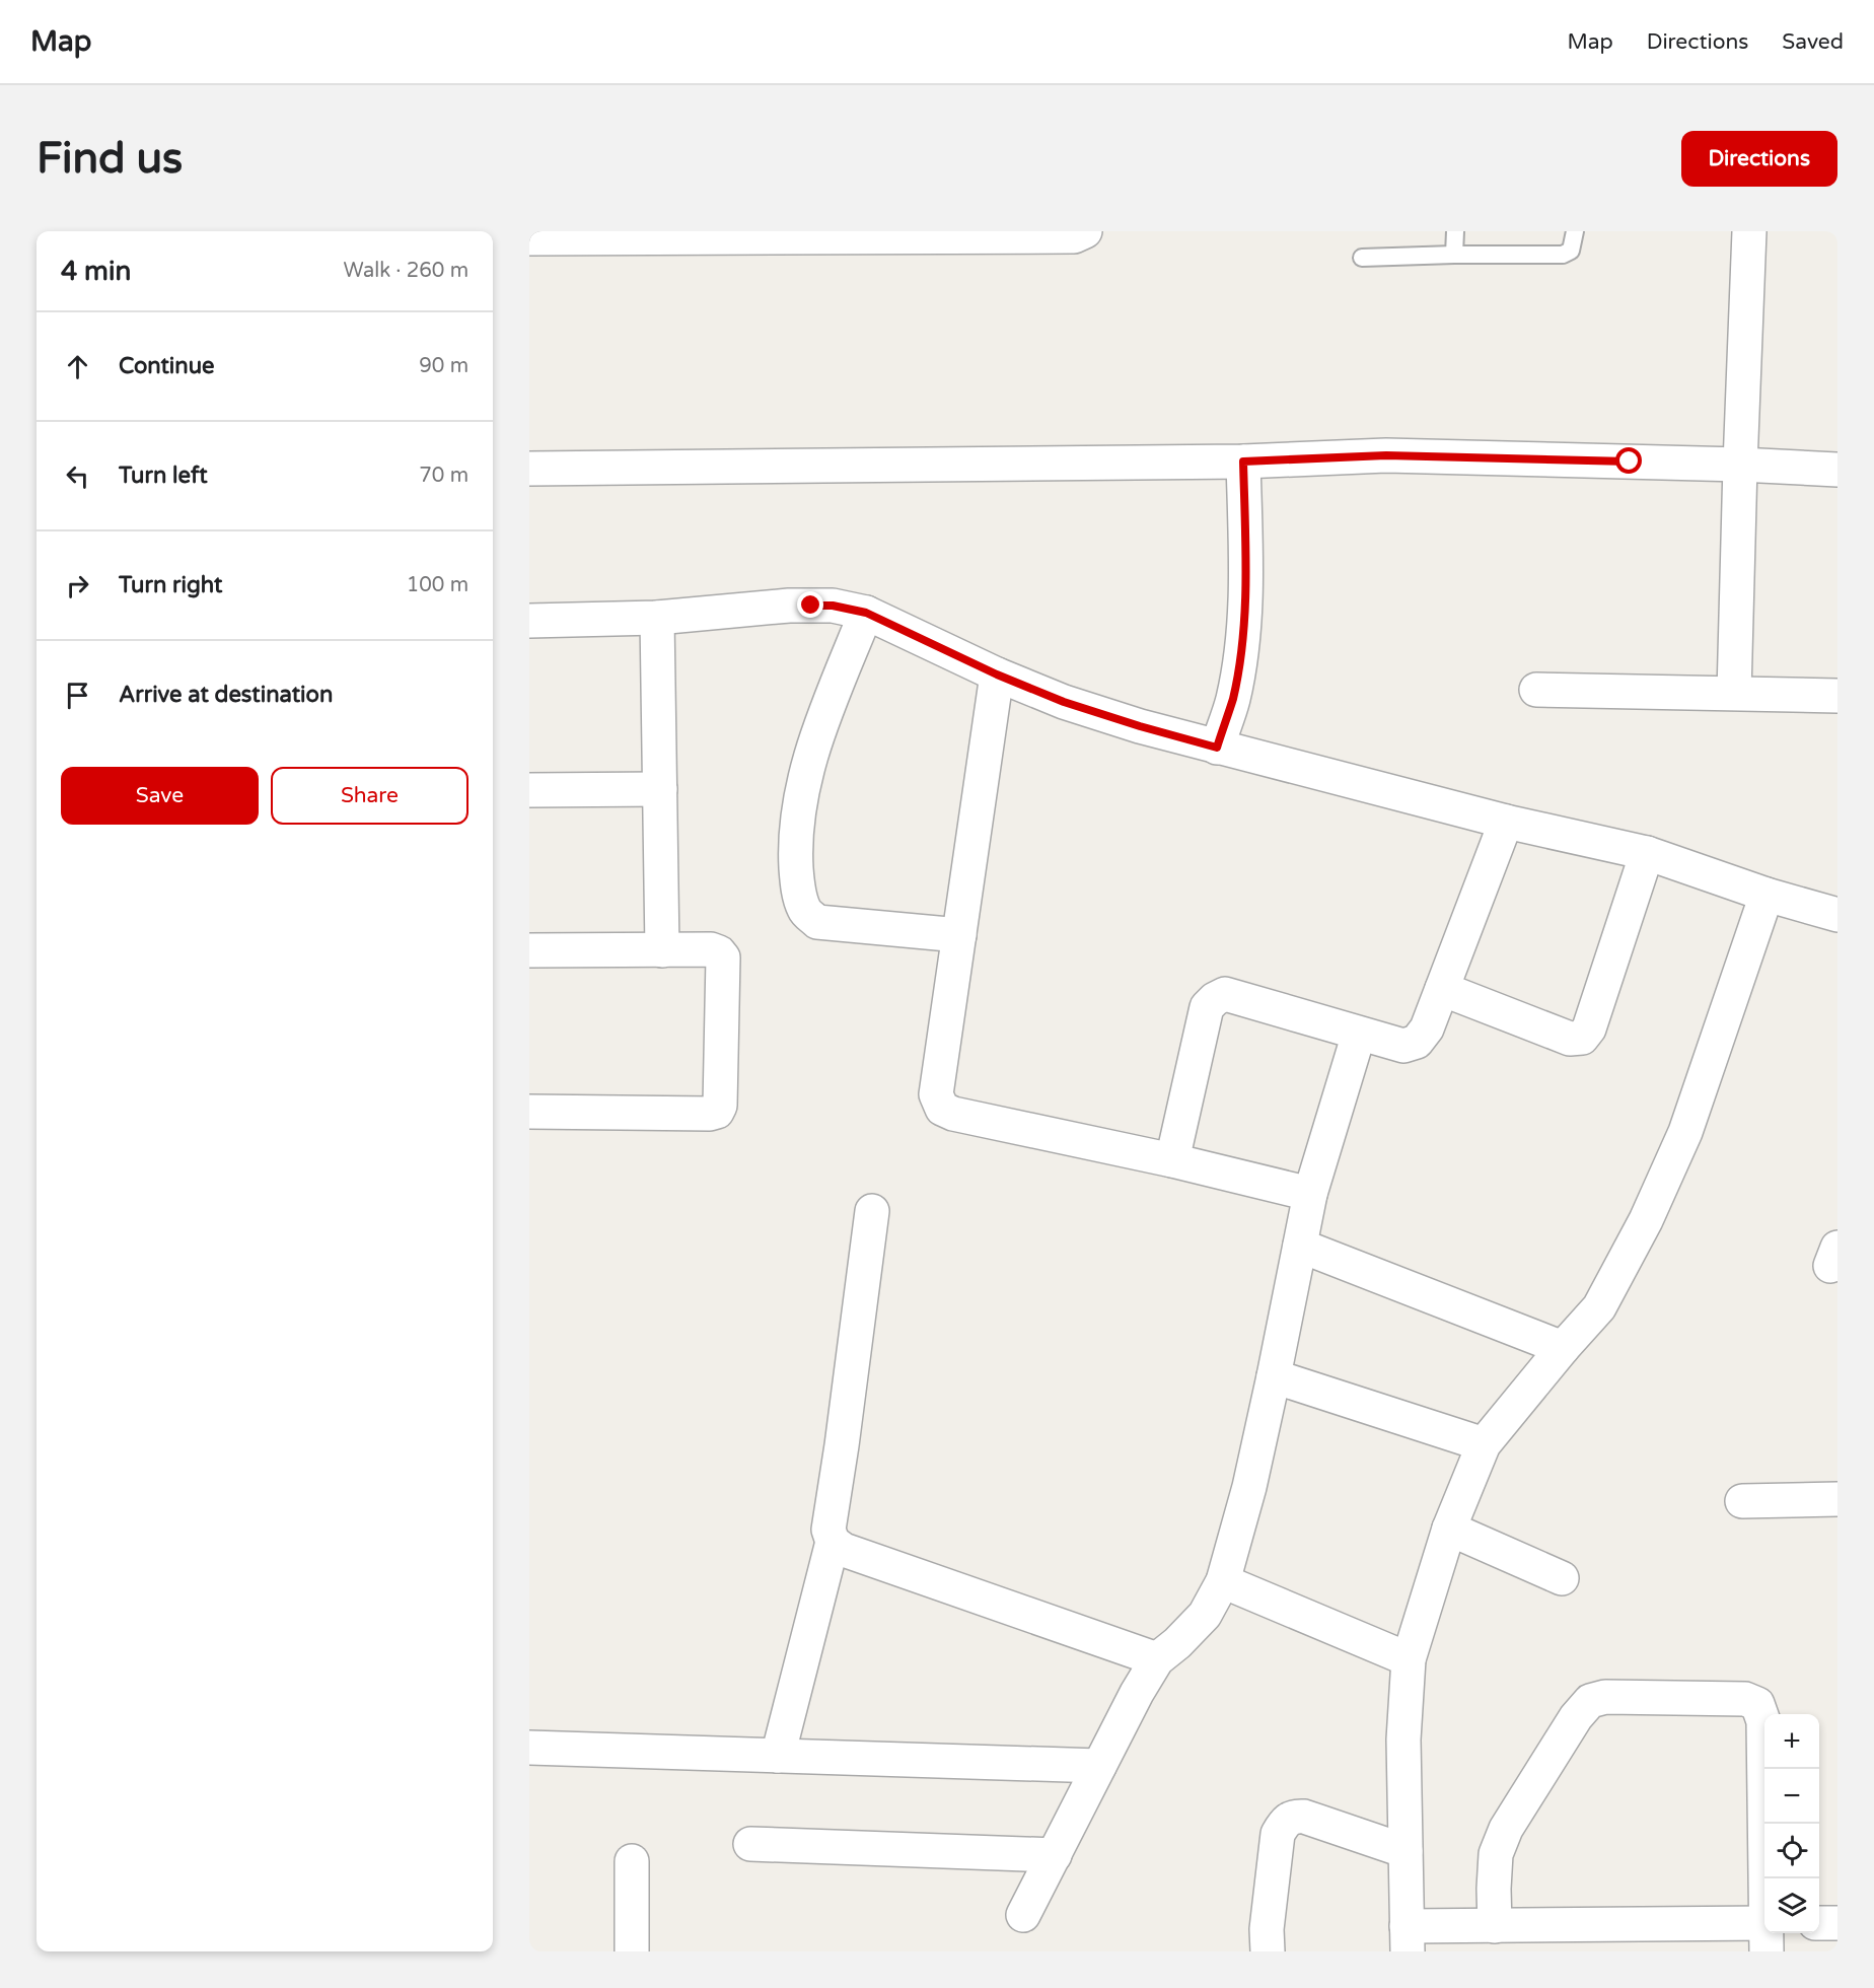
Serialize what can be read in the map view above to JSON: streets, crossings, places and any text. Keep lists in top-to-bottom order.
{
  "page": {
    "header": "Map",
    "nav": ["Map", "Directions", "Saved"],
    "buttons": [
      "Directions",
      ["Save", "Share"]
    ],
    "title": "Find us",
    "heading": ["4 min", "Walk · 260 m"],
    "list": [
      ["Continue", "90 m"],
      ["Turn left", "70 m"],
      ["Turn right", "100 m"],
      "Arrive at destination"
    ],
    "map_buttons": ["+", "−"]
  }
}
